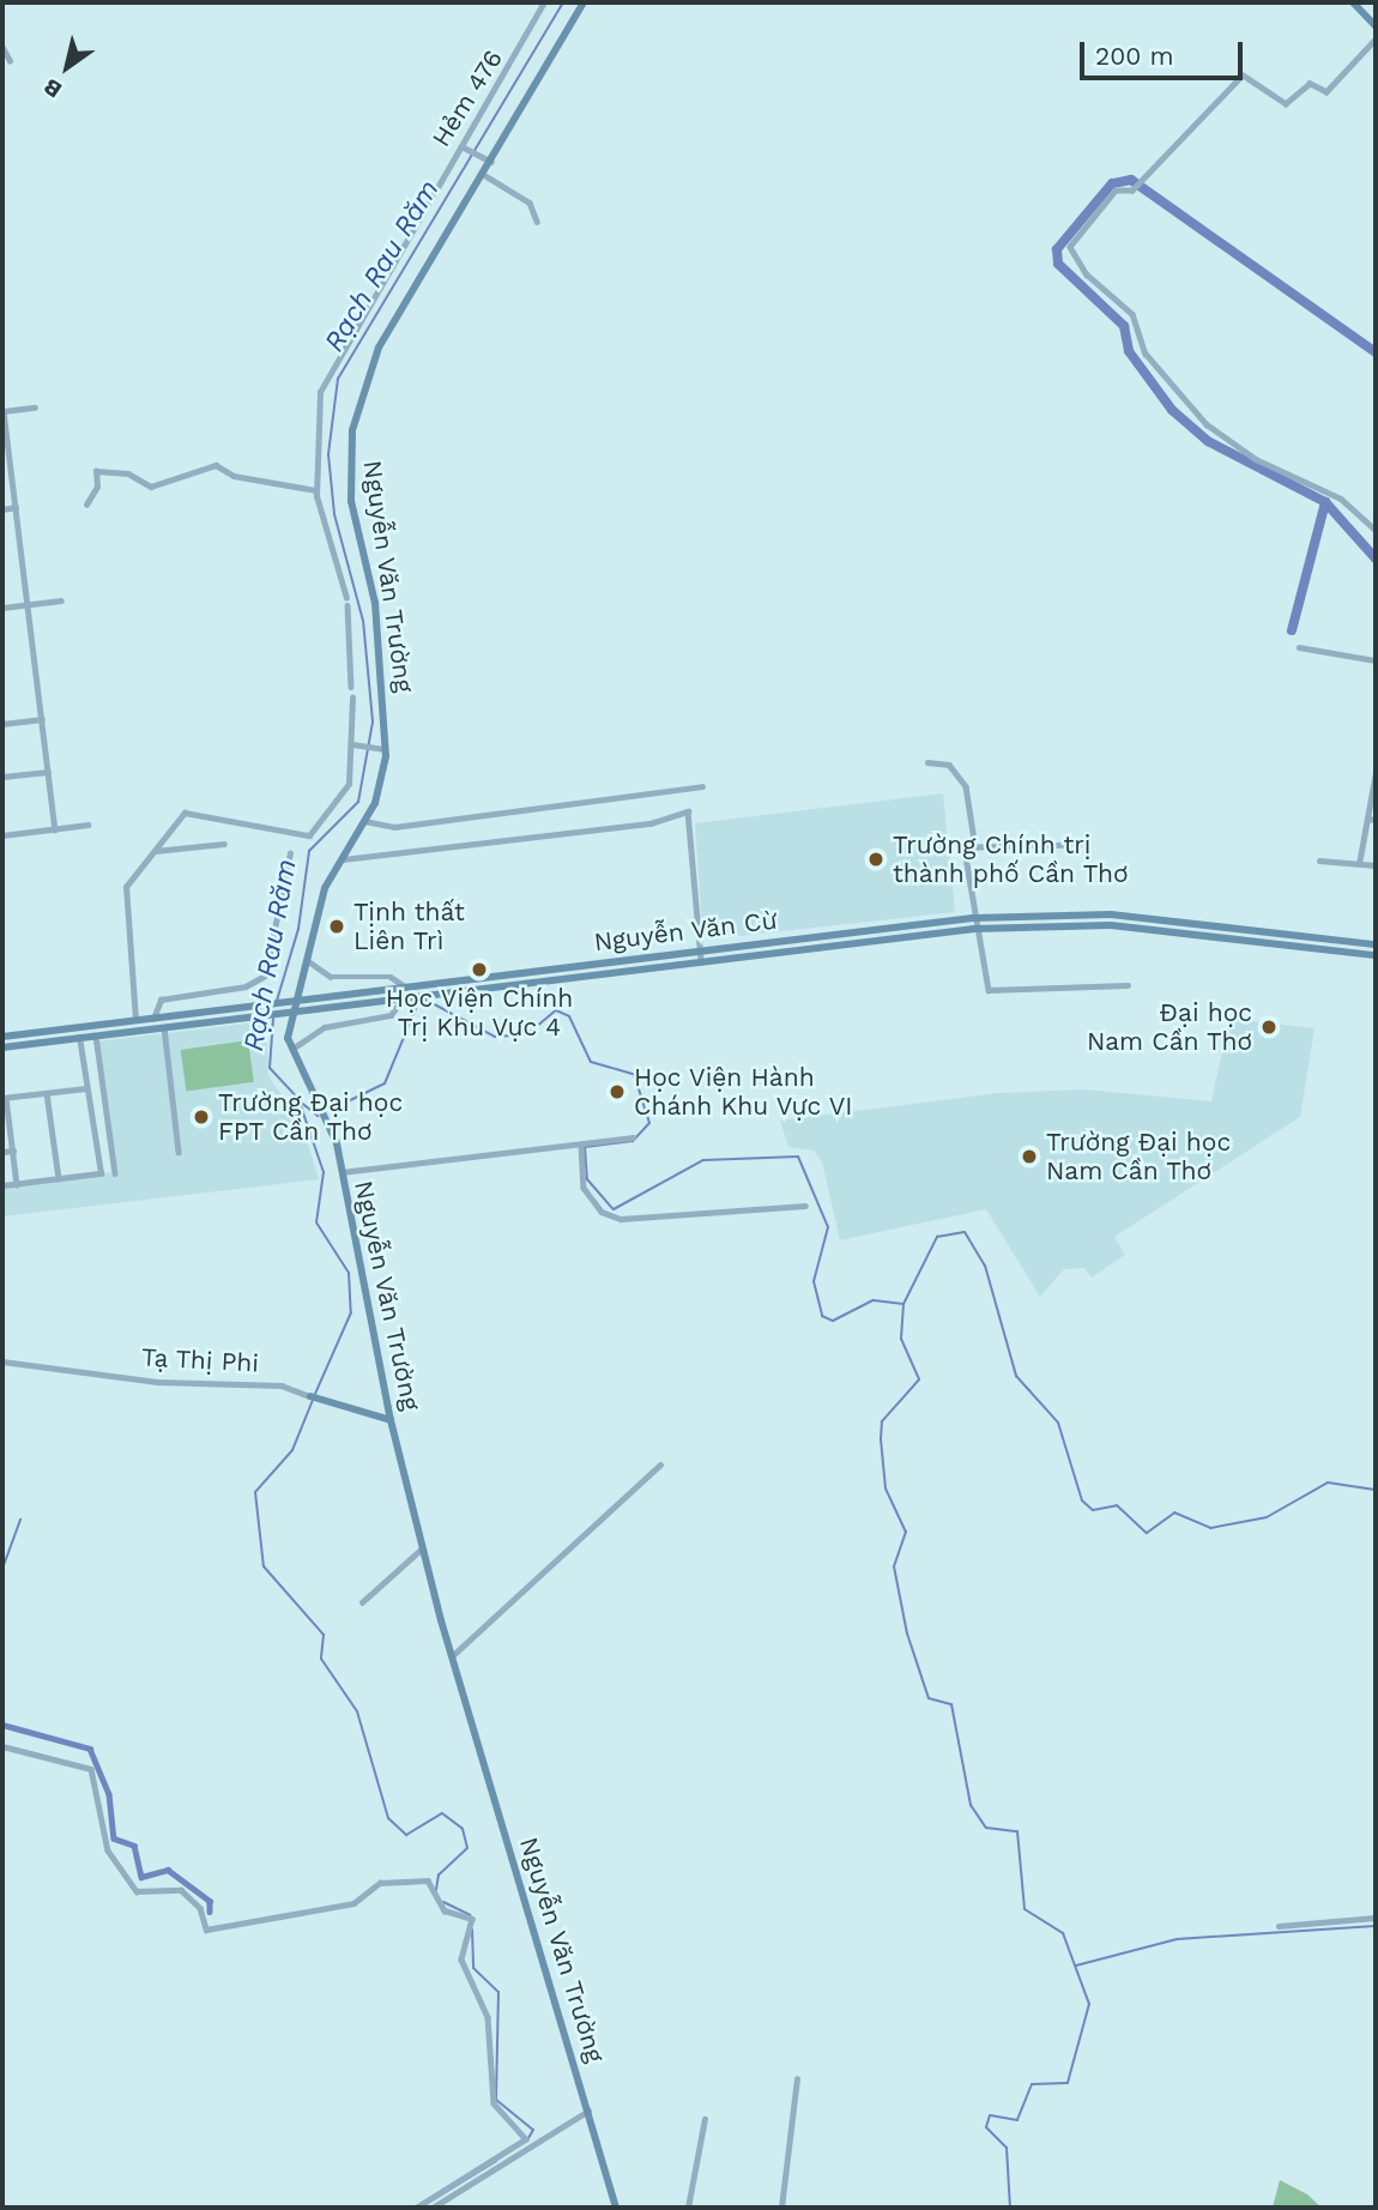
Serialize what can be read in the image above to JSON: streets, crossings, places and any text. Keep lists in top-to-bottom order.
{
  "streets": {
    "main road": ["Nguyễn Văn Trường", "Nguyễn Văn Cừ", "Tạ Thị Phi"],
    "street": ["Hẻm 476"]
  },
  "crossings": [
    ["Nguyễn Văn Trường", "Tạ Thị Phi"]
  ],
  "water": ["Rạch Rau Răm"],
  "places": [
    "Trường Chính trị thành phố Cần Thơ",
    "Tịnh thất Liên Trì",
    "Học Viện Chính Trị Khu Vực 4",
    "Đại học Nam Cần Thơ",
    "Học Viện Hành Chánh Khu Vực VI",
    "Trường Đại học FPT Cần Thơ",
    "Trường Đại học Nam Cần Thơ"
  ],
  "scale_bar": "200 m",
  "north": "bottom left"
}
